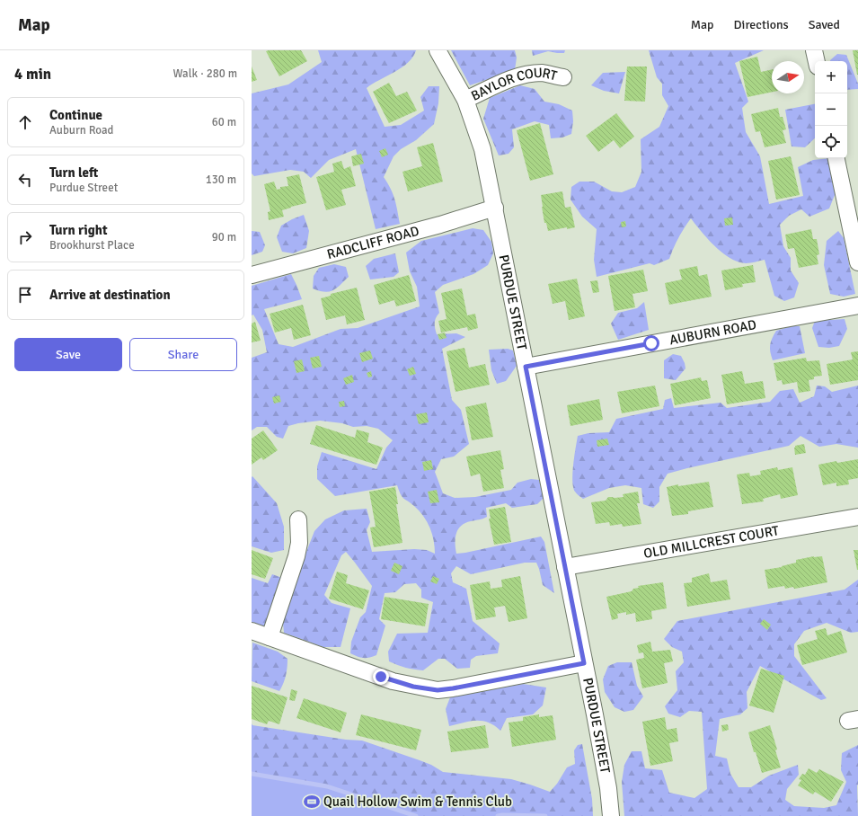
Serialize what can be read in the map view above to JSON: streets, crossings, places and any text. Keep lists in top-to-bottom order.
{
  "streets": {
    "street": [
      "BAYLOR COURT",
      "RADCLIFF ROAD",
      "PURDUE STREET",
      "AUBURN ROAD",
      "OLD MILLCREST COURT"
    ]
  },
  "crossings": [
    ["BAYLOR COURT", "PURDUE STREET"],
    ["RADCLIFF ROAD", "PURDUE STREET"],
    ["PURDUE STREET", "AUBURN ROAD"],
    ["PURDUE STREET", "OLD MILLCREST COURT"]
  ],
  "places": {
    "sports": ["Quail Hollow Swim & Tennis Club"]
  },
  "north": "right",
  "page": {
    "header": "Map",
    "nav": ["Map", "Directions", "Saved"],
    "heading": ["4 min", "Walk · 280 m"],
    "map_buttons": ["+", "−"],
    "list": [
      ["Continue", "Auburn Road", "60 m"],
      ["Turn left", "Purdue Street", "130 m"],
      ["Turn right", "Brookhurst Place", "90 m"],
      "Arrive at destination"
    ],
    "buttons": ["Save", "Share"]
  }
}
